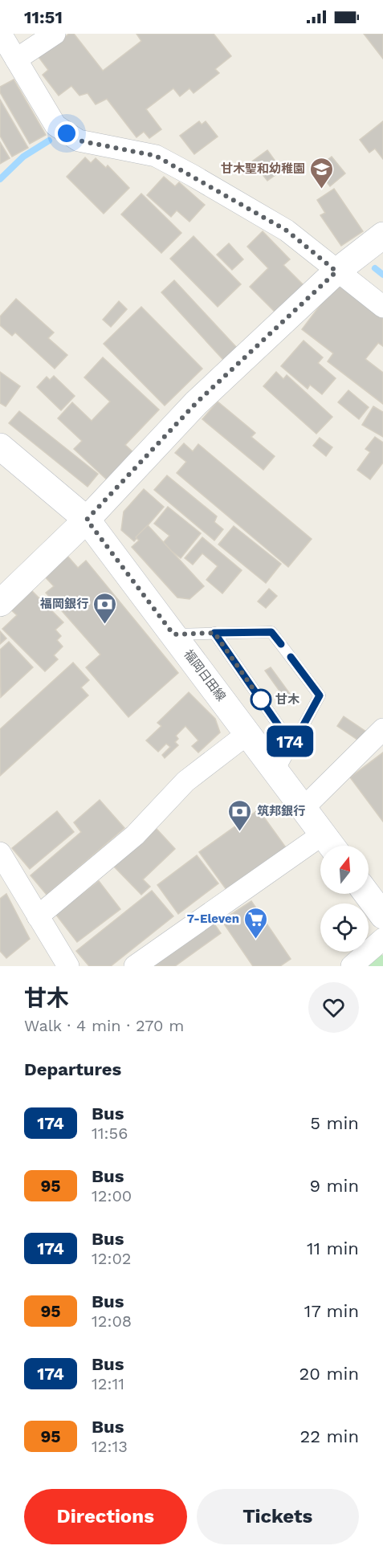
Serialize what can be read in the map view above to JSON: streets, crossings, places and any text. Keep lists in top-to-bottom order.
{
  "streets": {
    "main road": ["福岡日田線"]
  },
  "places": {
    "school or university": ["甘木聖和幼稚園"],
    "bank": ["福岡銀行", "筑邦銀行"],
    "other": ["甘木"],
    "supermarket": ["7-Eleven"]
  },
  "lines": ["bus line 174"],
  "north": "top",
  "page": {
    "status": "11:51",
    "on_map": "174",
    "heading": [
      ["甘木", "Walk · 4 min · 270 m"],
      "Departures"
    ],
    "list": [
      {
        "mark": "174",
        "name": "Bus",
        "note": "11:56",
        "value": "5 min"
      },
      {
        "mark": "95",
        "name": "Bus",
        "note": "12:00",
        "value": "9 min"
      },
      {
        "mark": "174",
        "name": "Bus",
        "note": "12:02",
        "value": "11 min"
      },
      {
        "mark": "95",
        "name": "Bus",
        "note": "12:08",
        "value": "17 min"
      },
      {
        "mark": "174",
        "name": "Bus",
        "note": "12:11",
        "value": "20 min"
      },
      {
        "mark": "95",
        "name": "Bus",
        "note": "12:13",
        "value": "22 min"
      }
    ],
    "buttons": ["Directions", "Tickets"]
  }
}
